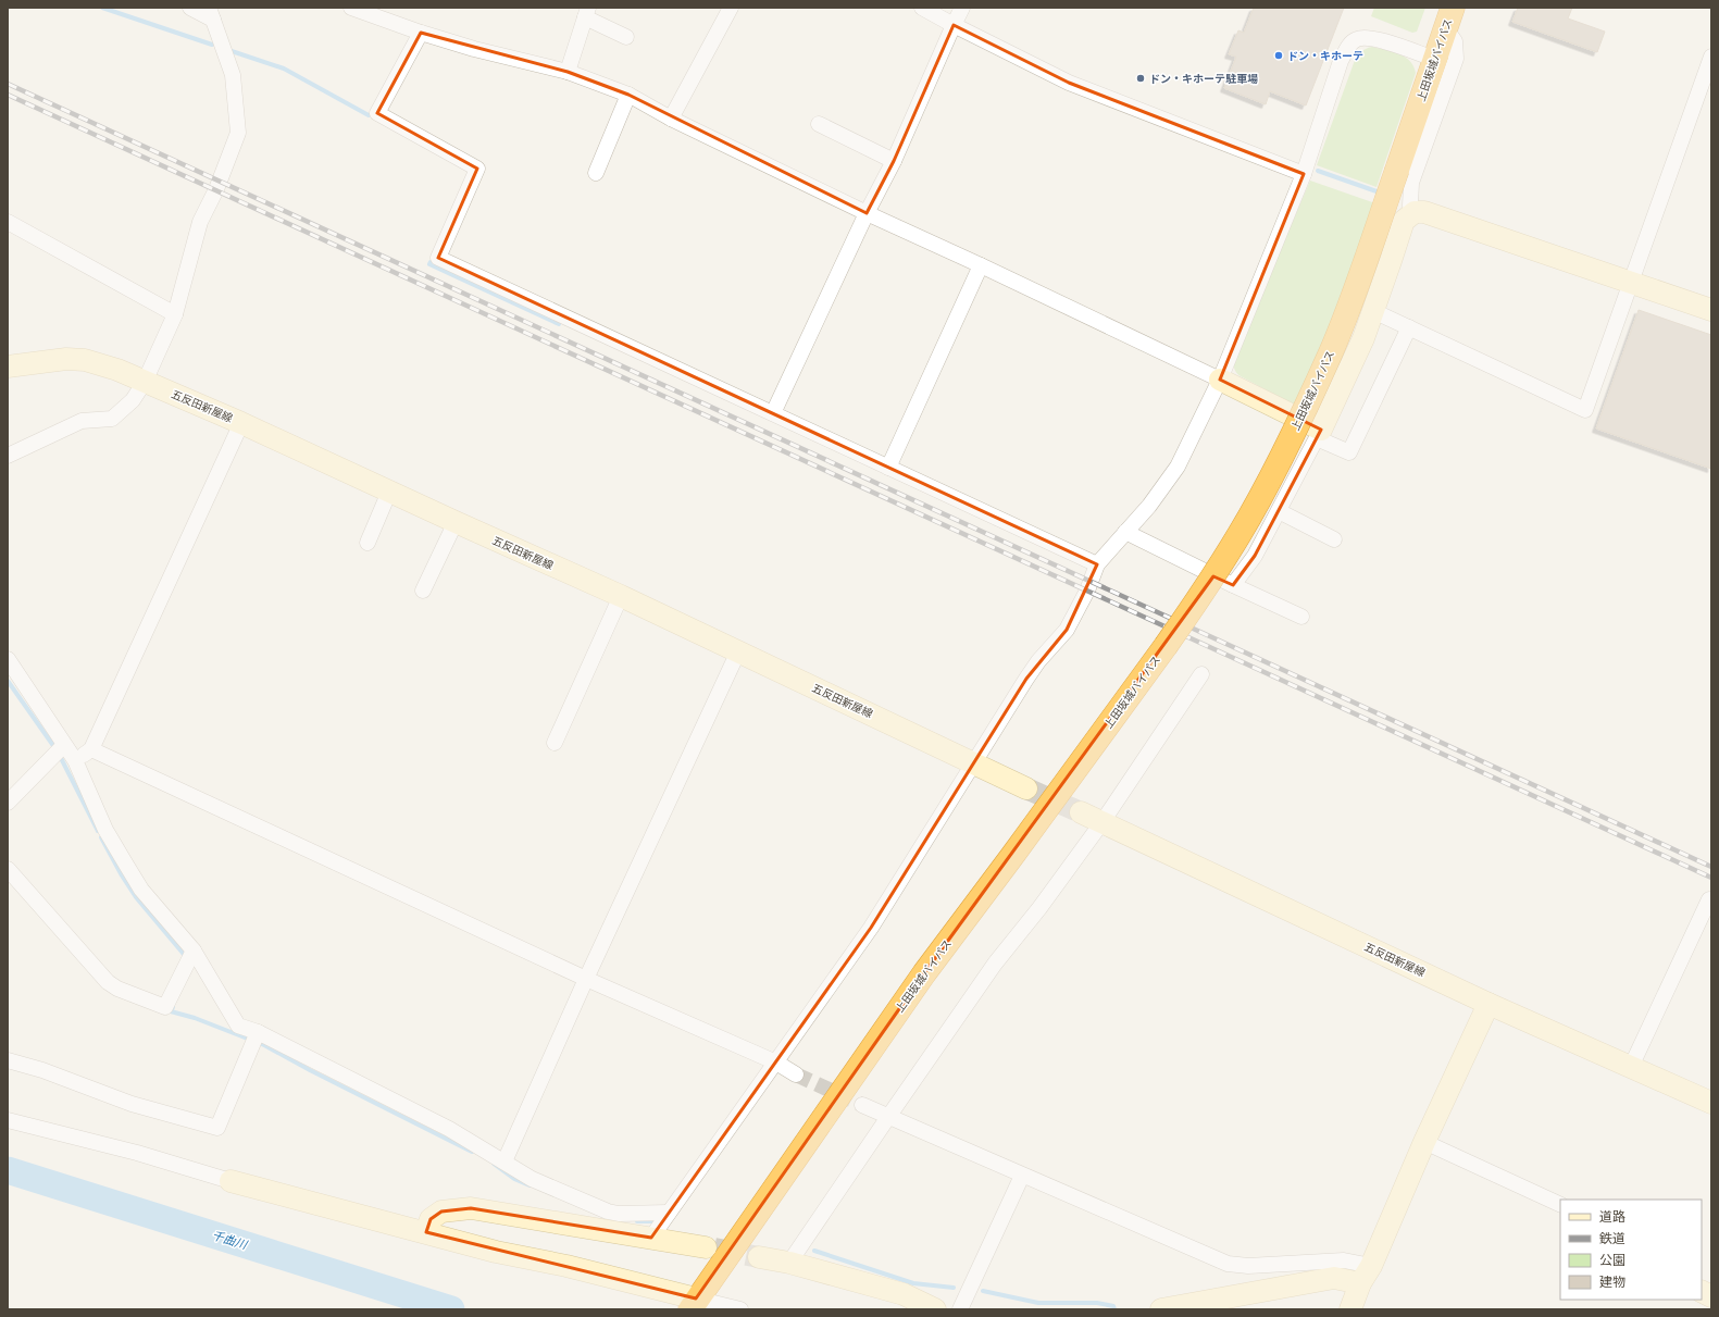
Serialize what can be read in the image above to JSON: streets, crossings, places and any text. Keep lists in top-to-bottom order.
{
  "streets": {
    "highway": ["上田坂城バイパス"],
    "street": ["五反田新屋線"]
  },
  "water": ["千曲川"],
  "places": ["ドン・キホーテ", "ドン・キホーテ駐車場"],
  "legend": [
    "道路",
    "鉄道",
    "公園",
    "建物"
  ]
}
